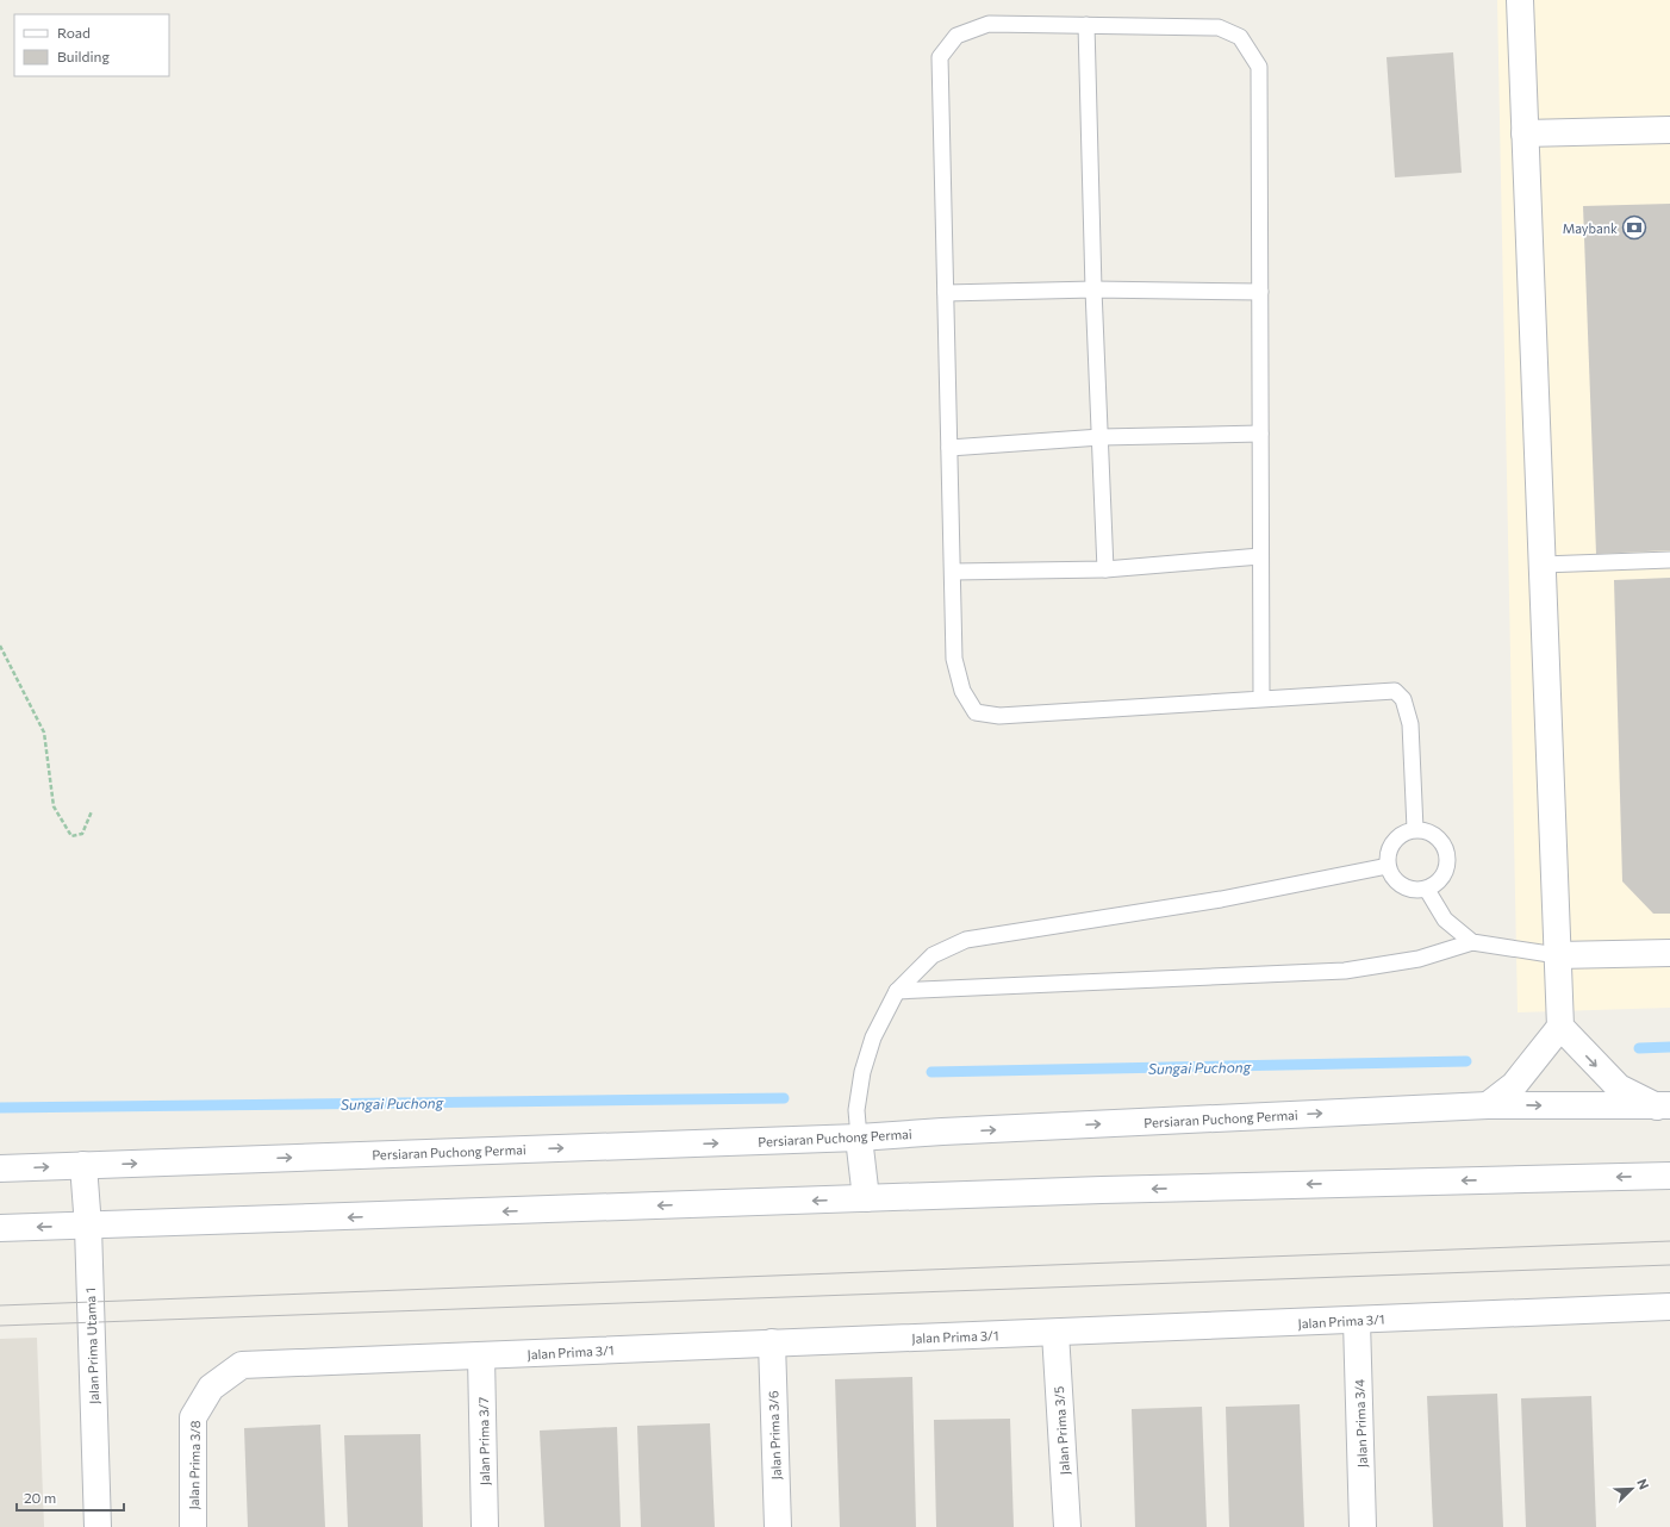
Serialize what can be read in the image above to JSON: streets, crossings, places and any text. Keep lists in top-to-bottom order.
{
  "streets": {
    "street": [
      "Persiaran Puchong Permai",
      "Jalan Prima 3/1",
      "Jalan Prima Utama 1",
      "Jalan Prima 3/4",
      "Jalan Prima 3/5",
      "Jalan Prima 3/6",
      "Jalan Prima 3/7",
      "Jalan Prima 3/8"
    ]
  },
  "crossings": [
    ["Persiaran Puchong Permai", "Jalan Prima Utama 1"],
    ["Jalan Prima 3/1", "Jalan Prima 3/4"],
    ["Jalan Prima 3/1", "Jalan Prima 3/5"],
    ["Jalan Prima 3/1", "Jalan Prima 3/6"],
    ["Jalan Prima 3/1", "Jalan Prima 3/7"],
    ["Jalan Prima 3/1", "Jalan Prima 3/8"]
  ],
  "water": ["Sungai Puchong"],
  "places": {
    "bank": ["Maybank"]
  },
  "legend": ["Road", "Building"],
  "scale_bar": "20 m",
  "north": "top right"
}
